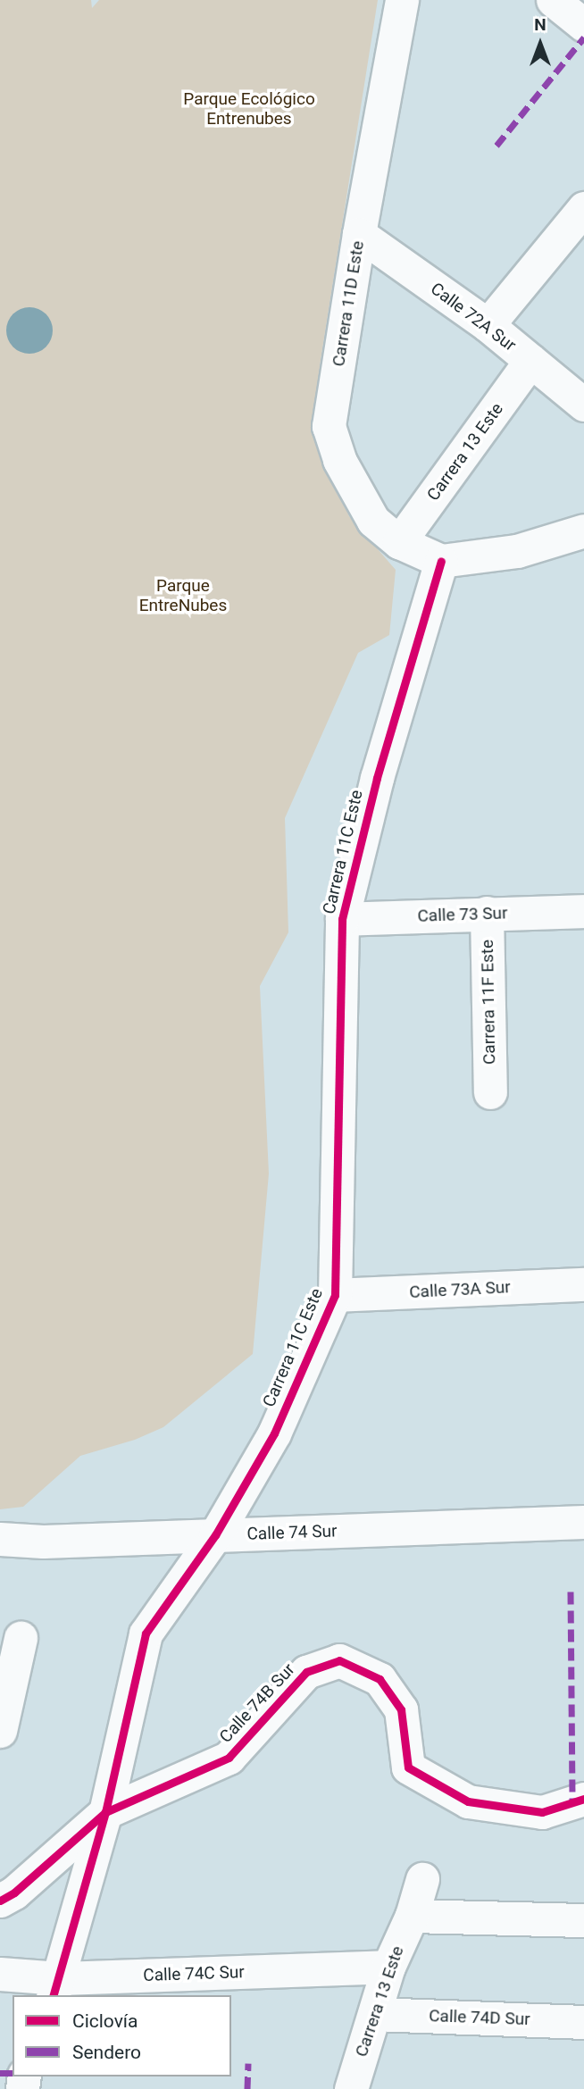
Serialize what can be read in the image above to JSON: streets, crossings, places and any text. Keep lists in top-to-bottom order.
{
  "streets": {
    "street": [
      "Carrera 11D Este",
      "Calle 72A Sur",
      "Carrera 13 Este",
      "Carrera 11C Este",
      "Calle 73 Sur",
      "Carrera 11F Este",
      "Calle 73A Sur",
      "Calle 74 Sur",
      "Calle 74B Sur",
      "Calle 74C Sur",
      "Calle 74D Sur"
    ]
  },
  "crossings": [
    ["Carrera 11D Este", "Calle 72A Sur"],
    ["Carrera 11D Este", "Carrera 13 Este"],
    ["Carrera 11D Este", "Carrera 11C Este"],
    ["Calle 72A Sur", "Carrera 13 Este"],
    ["Carrera 13 Este", "Calle 74C Sur"],
    ["Carrera 13 Este", "Calle 74D Sur"],
    ["Carrera 11C Este", "Calle 73 Sur"],
    ["Carrera 11C Este", "Calle 73A Sur"],
    ["Carrera 11C Este", "Calle 74 Sur"],
    ["Carrera 11C Este", "Calle 74B Sur"],
    ["Carrera 11C Este", "Calle 74C Sur"],
    ["Calle 73 Sur", "Carrera 11F Este"]
  ],
  "parks": ["Parque Ecológico Entrenubes", "Parque EntreNubes"],
  "legend": ["Ciclovía", "Sendero"],
  "north": "top"
}
